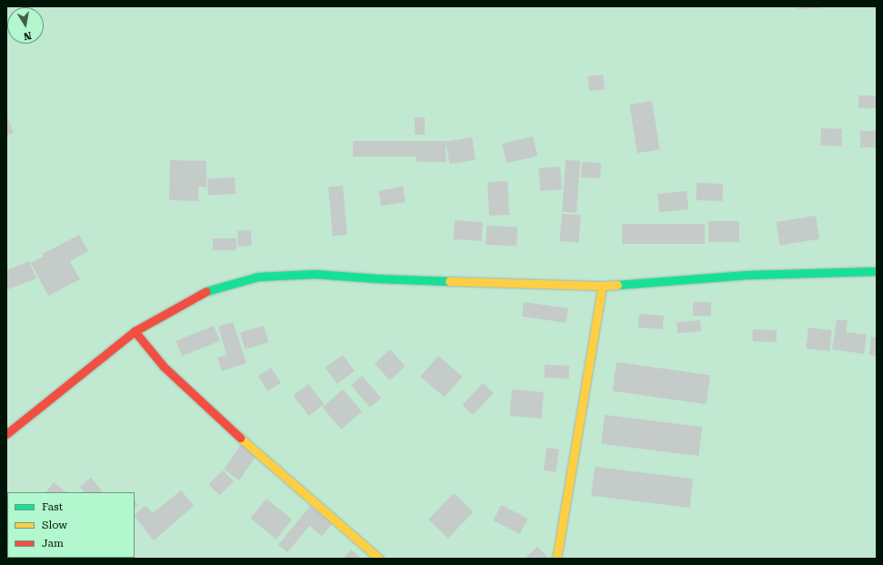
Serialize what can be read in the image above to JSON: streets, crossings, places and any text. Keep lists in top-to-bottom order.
{
  "legend": ["Fast", "Slow", "Jam"],
  "north": "bottom"
}
